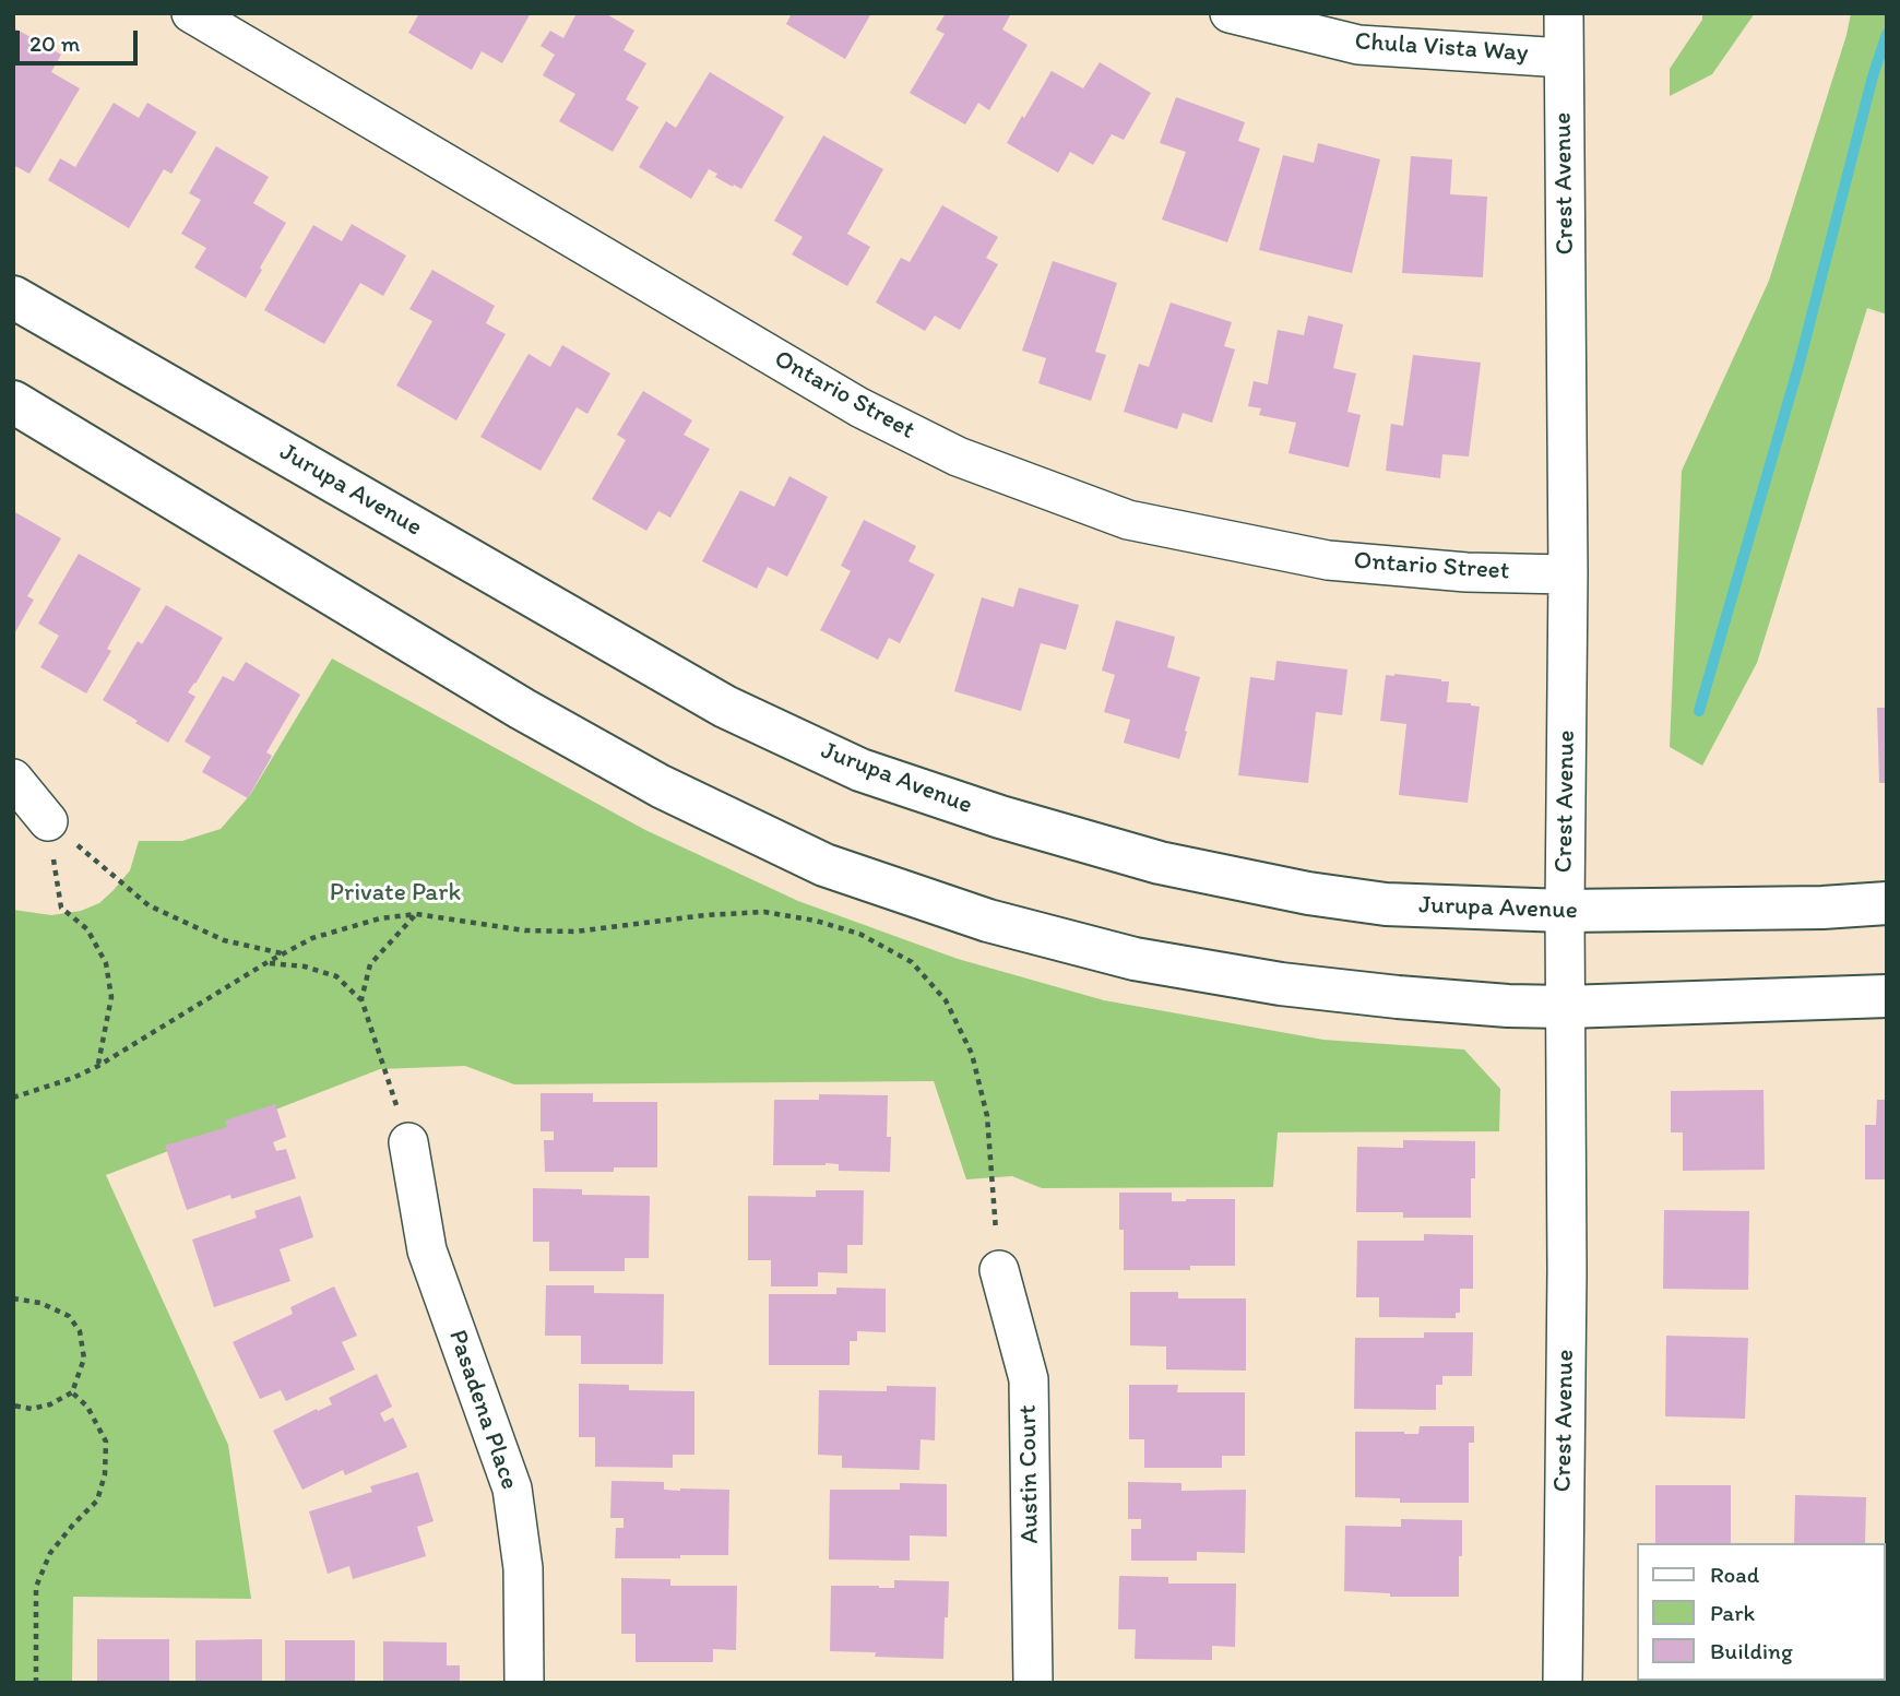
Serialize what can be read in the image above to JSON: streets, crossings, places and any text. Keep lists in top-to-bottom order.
{
  "streets": {
    "main road": ["Jurupa Avenue"],
    "street": [
      "Chula Vista Way",
      "Crest Avenue",
      "Ontario Street",
      "Pasadena Place",
      "Austin Court"
    ]
  },
  "crossings": [
    ["Chula Vista Way", "Crest Avenue"],
    ["Crest Avenue", "Ontario Street"],
    ["Crest Avenue", "Jurupa Avenue"]
  ],
  "parks": ["Private Park"],
  "legend": ["Road", "Park", "Building"],
  "scale_bar": "20 m"
}
